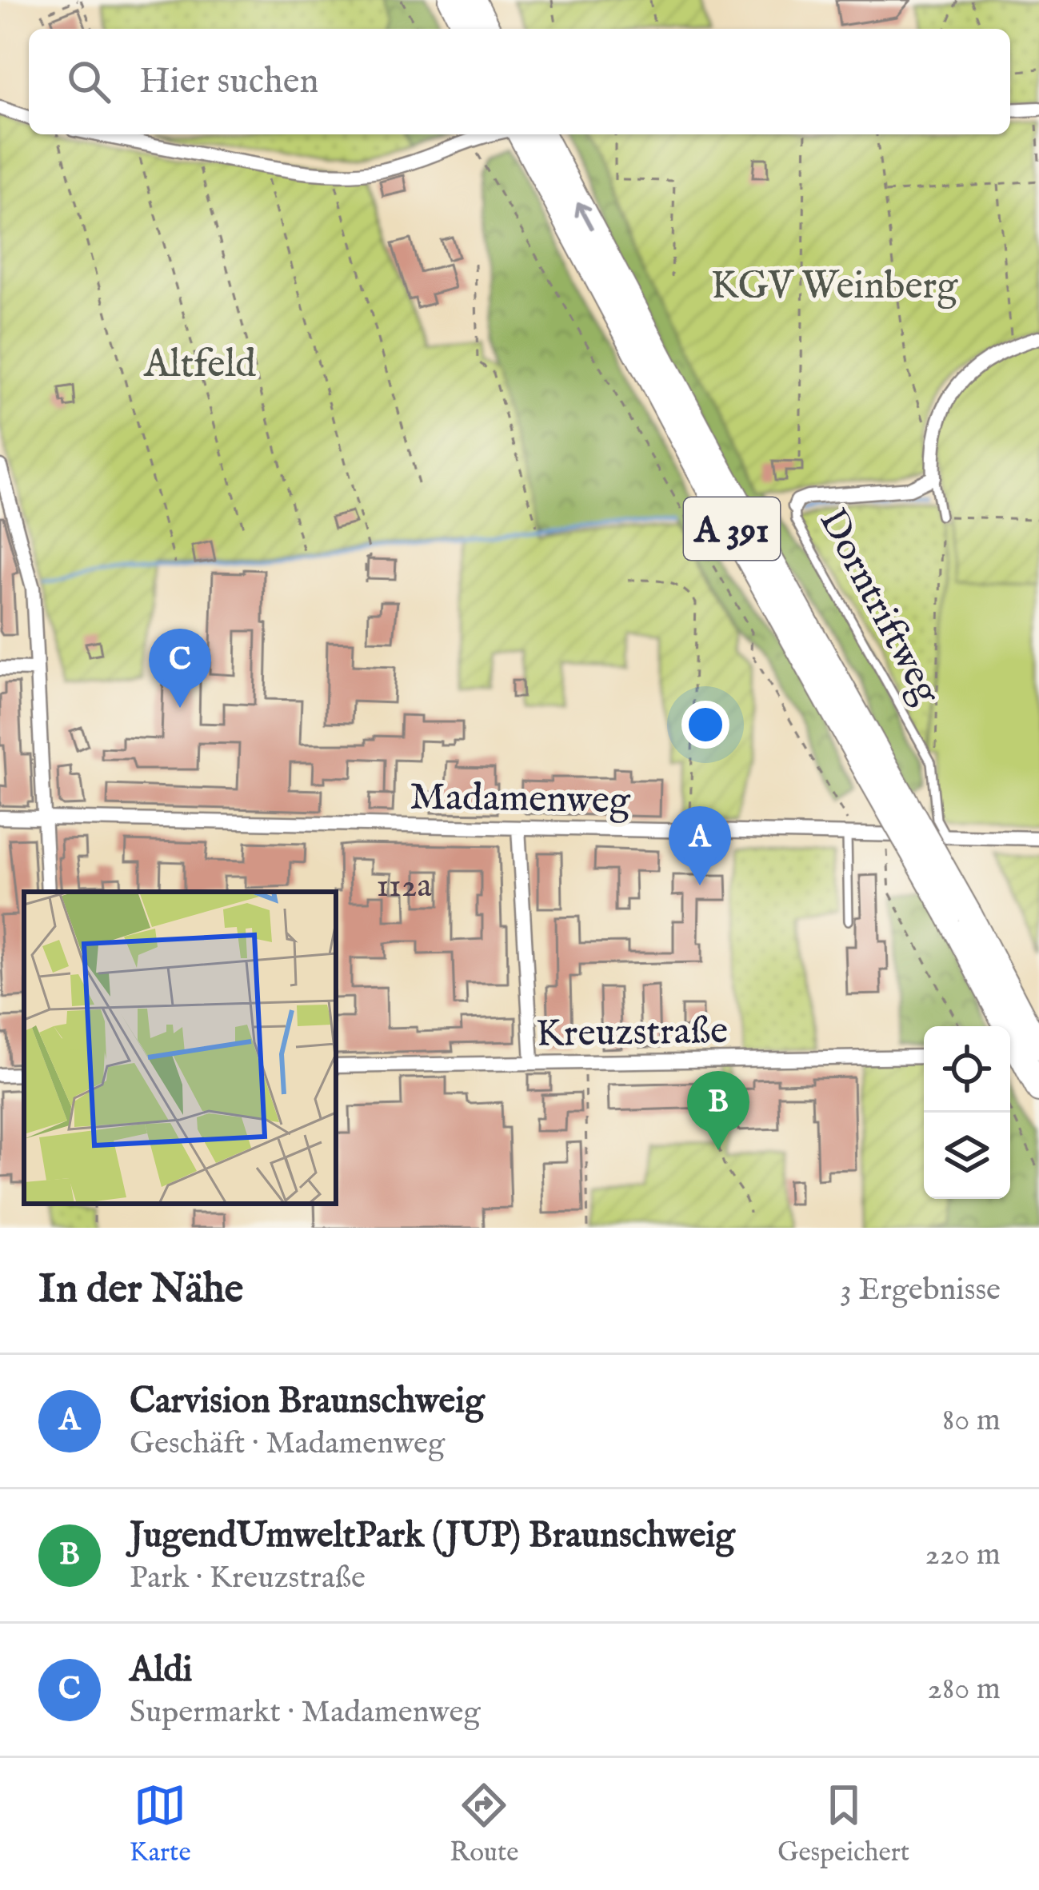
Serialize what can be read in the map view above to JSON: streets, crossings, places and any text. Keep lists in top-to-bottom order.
{
  "streets": {
    "highway": ["A 391"],
    "street": ["Dorntriftweg", "Madamenweg", "Kreuzstraße"]
  },
  "crossings": [
    ["Dorntriftweg", "Madamenweg"]
  ],
  "parks": ["KGV Weinberg", "Altfeld"],
  "house_numbers": ["112a"],
  "page": {
    "search": "Hier suchen",
    "pins": ["C", "A", "B"],
    "heading": ["In der Nähe", "3 Ergebnisse"],
    "list": [
      {
        "mark": "A",
        "name": "Carvision Braunschweig",
        "note": "Geschäft · Madamenweg",
        "value": "80 m"
      },
      {
        "mark": "B",
        "name": "JugendUmweltPark (JUP) Braunschweig",
        "note": "Park · Kreuzstraße",
        "value": "220 m"
      },
      {
        "mark": "C",
        "name": "Aldi",
        "note": "Supermarkt · Madamenweg",
        "value": "280 m"
      }
    ],
    "nav": ["Karte", "Route", "Gespeichert"]
  }
}
